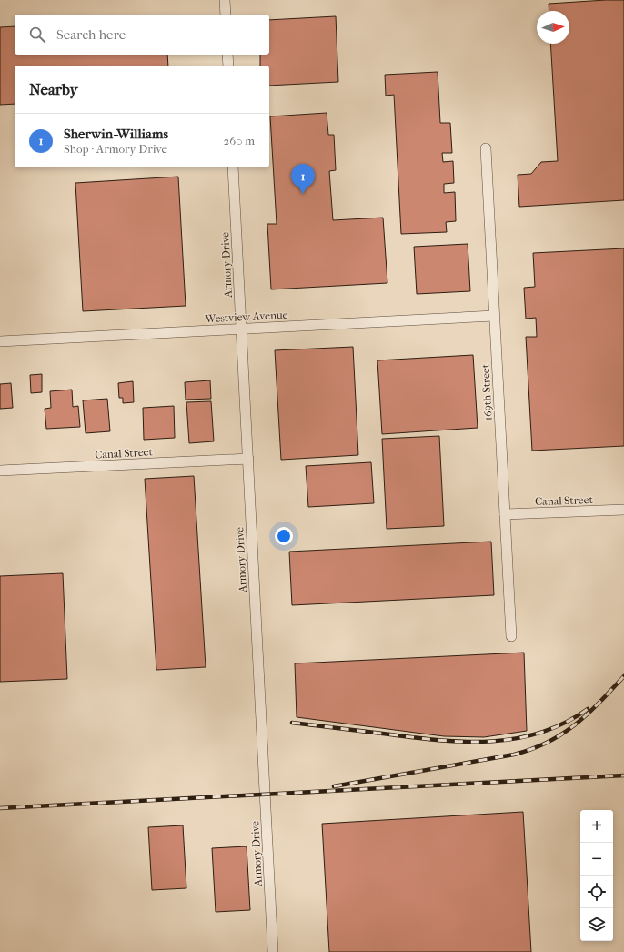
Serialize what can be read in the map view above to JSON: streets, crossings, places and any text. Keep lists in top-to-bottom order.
{
  "streets": {
    "street": [
      "Armory Drive",
      "Westview Avenue",
      "169th Street",
      "Canal Street"
    ]
  },
  "crossings": [
    ["Armory Drive", "Westview Avenue"],
    ["Armory Drive", "Canal Street"],
    ["Westview Avenue", "169th Street"],
    ["169th Street", "Canal Street"]
  ],
  "north": "right",
  "page": {
    "search": "Search here",
    "heading": "Nearby",
    "list": [
      {
        "mark": "1",
        "name": "Sherwin-Williams",
        "note": "Shop · Armory Drive",
        "value": "260 m"
      }
    ],
    "pins": "1",
    "map_buttons": ["+", "−"]
  }
}
